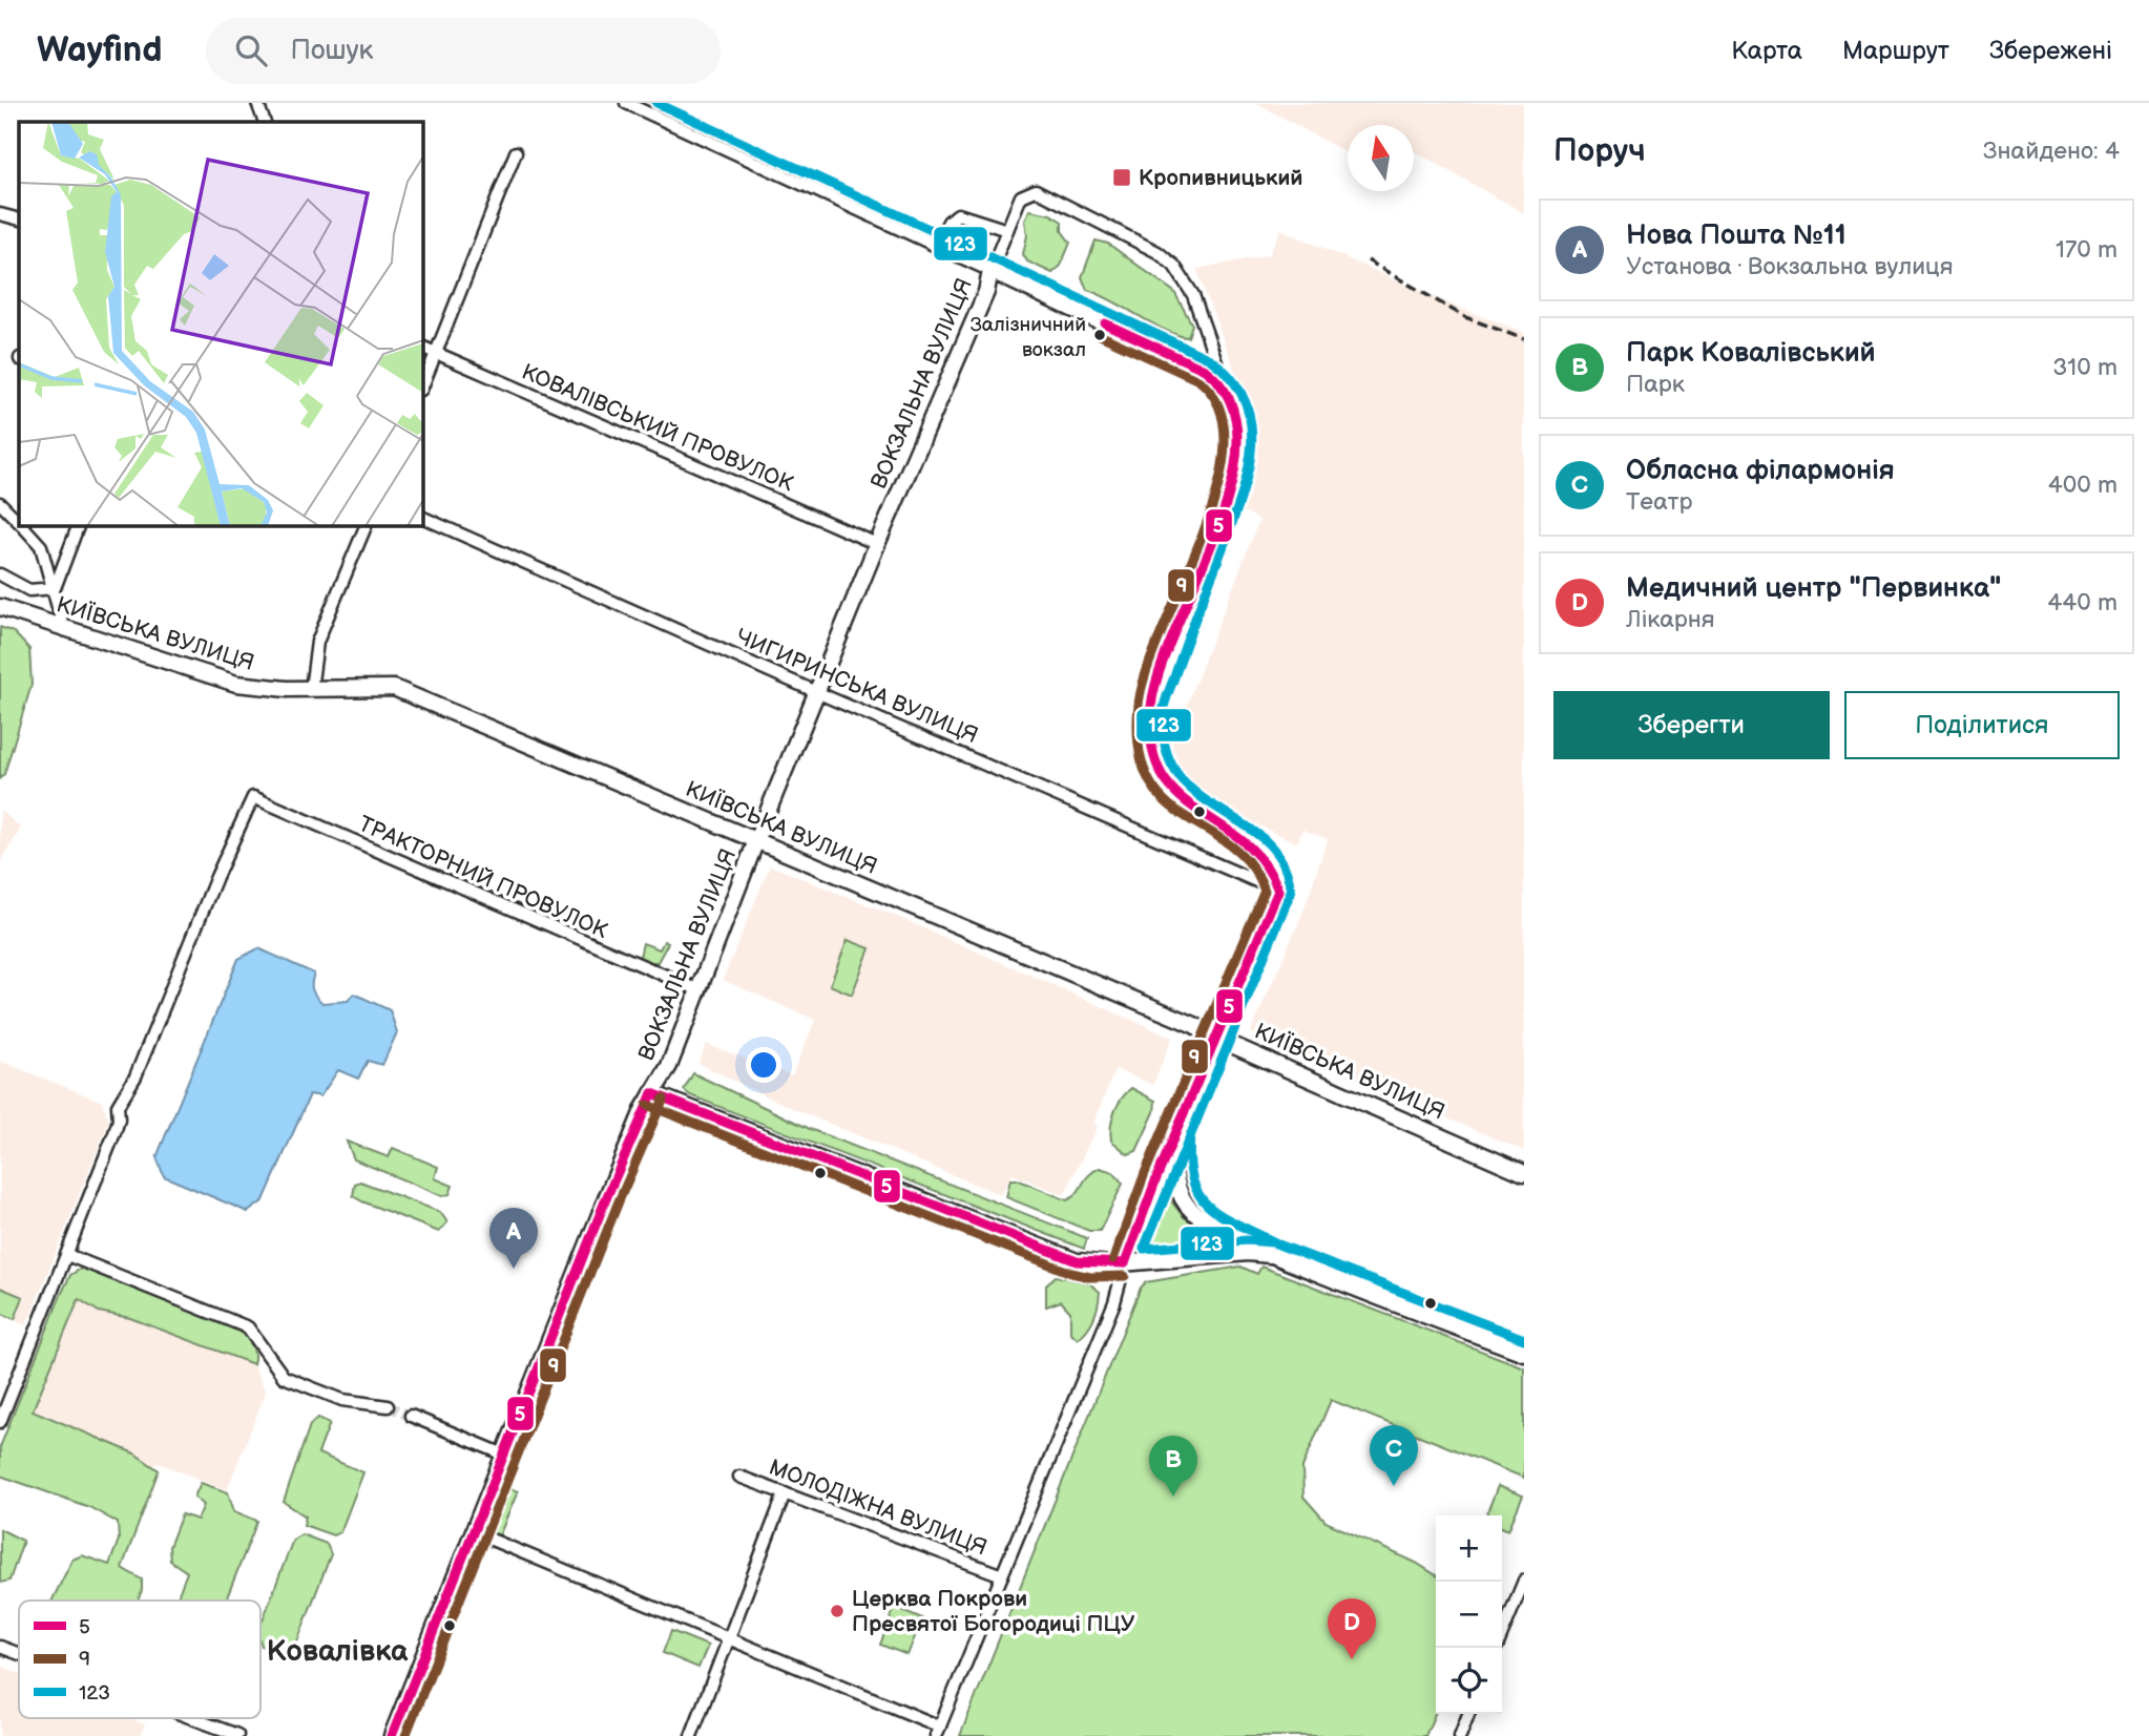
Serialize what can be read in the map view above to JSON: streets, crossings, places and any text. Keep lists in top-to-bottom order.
{
  "streets": {
    "street": [
      "ВОКЗАЛЬНА ВУЛИЦЯ",
      "КОВАЛІВСЬКИЙ ПРОВУЛОК",
      "КИЇВСЬКА ВУЛИЦЯ",
      "ЧИГИРИНСЬКА ВУЛИЦЯ",
      "ТРАКТОРНИЙ ПРОВУЛОК",
      "МОЛОДІЖНА ВУЛИЦЯ"
    ]
  },
  "crossings": [
    ["ВОКЗАЛЬНА ВУЛИЦЯ", "КОВАЛІВСЬКИЙ ПРОВУЛОК"],
    ["ВОКЗАЛЬНА ВУЛИЦЯ", "КИЇВСЬКА ВУЛИЦЯ"],
    ["ВОКЗАЛЬНА ВУЛИЦЯ", "ЧИГИРИНСЬКА ВУЛИЦЯ"],
    ["ВОКЗАЛЬНА ВУЛИЦЯ", "ТРАКТОРНИЙ ПРОВУЛОК"]
  ],
  "districts": ["Ковалівка"],
  "places": {
    "transit": ["Кропивницький"],
    "other": ["Залізничний вокзал", "Церква Покрови Пресвятої Богородиці ПЦУ"]
  },
  "lines": ["transit line 123", "transit line 5", "transit line 9"],
  "legend": ["5", "9", "123"],
  "north": "top",
  "page": {
    "header": "Wayfind",
    "search": "Пошук",
    "nav": ["Карта", "Маршрут", "Збережені"],
    "heading": ["Поруч", "Знайдено: 4"],
    "list": [
      {
        "mark": "A",
        "name": "Нова Пошта №11",
        "note": "Установа · Вокзальна вулиця",
        "value": "170 m"
      },
      {
        "mark": "B",
        "name": "Парк Ковалівський",
        "note": "Парк",
        "value": "310 m"
      },
      {
        "mark": "C",
        "name": "Обласна філармонія",
        "note": "Театр",
        "value": "400 m"
      },
      {
        "mark": "D",
        "name": "Медичний центр \"Первинка\"",
        "note": "Лікарня",
        "value": "440 m"
      }
    ],
    "buttons": ["Зберегти", "Поділитися"],
    "pins": [
      "A",
      "C",
      "B",
      "D"
    ],
    "map_buttons": ["+", "−"]
  }
}
